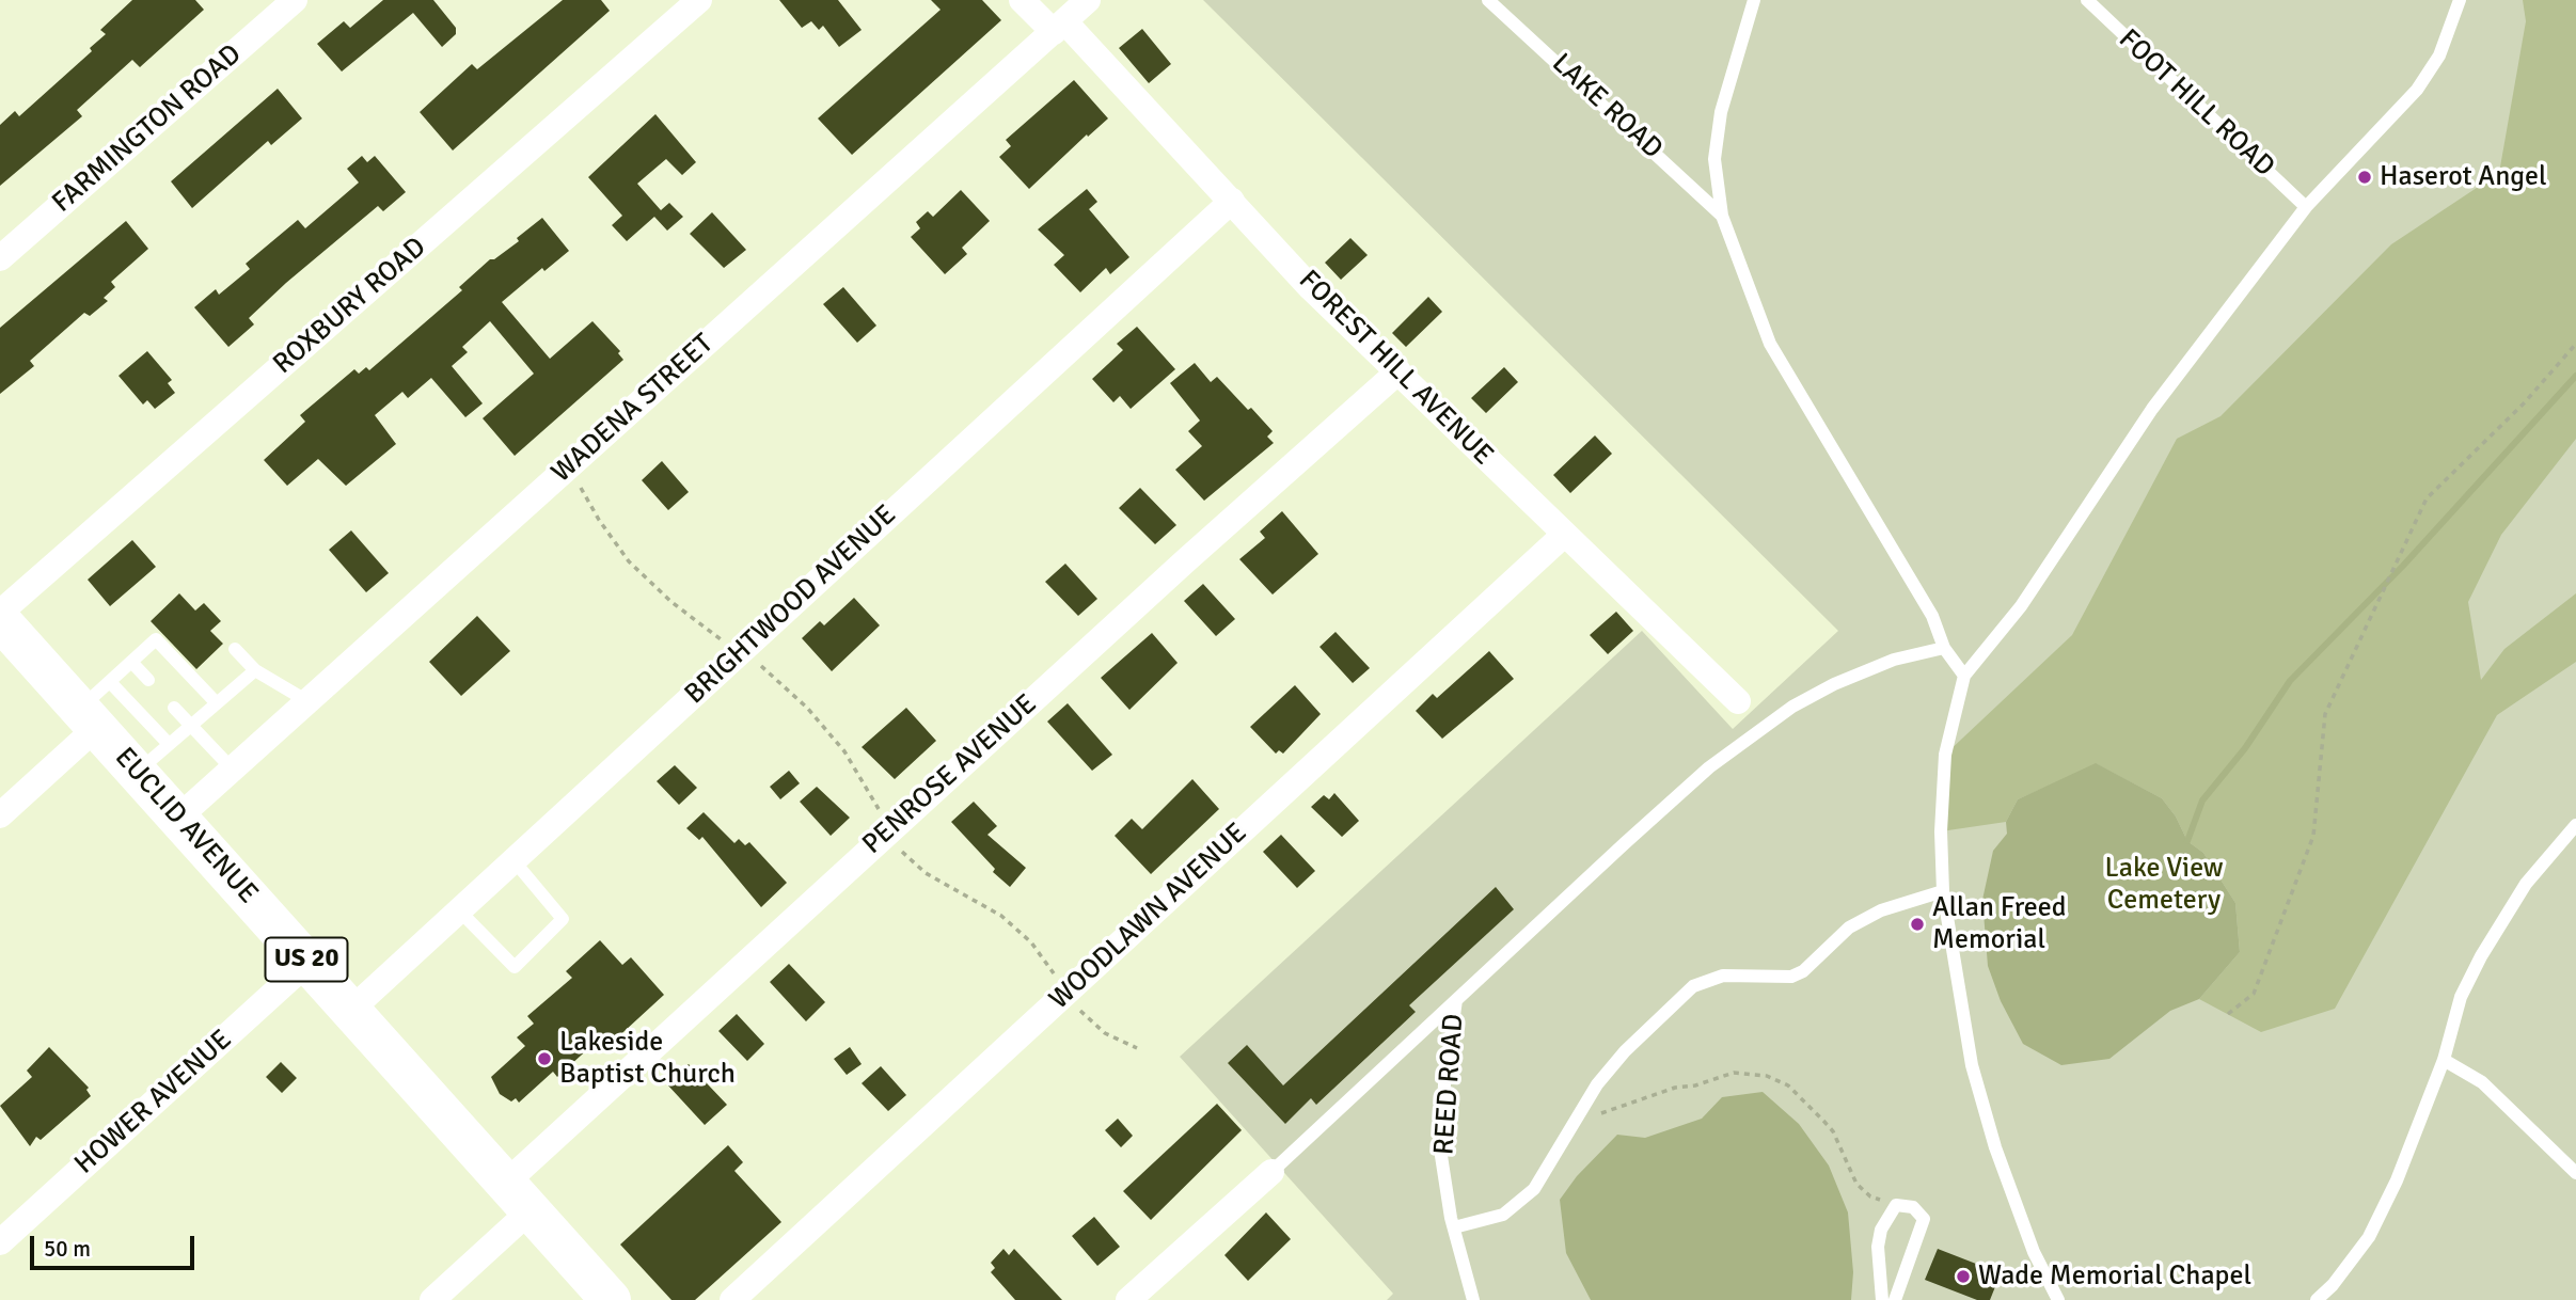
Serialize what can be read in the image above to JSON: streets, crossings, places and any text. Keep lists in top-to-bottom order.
{
  "streets": {
    "main road": ["EUCLID AVENUE", "US 20"],
    "street": [
      "FARMINGTON ROAD",
      "ROXBURY ROAD",
      "FOREST HILL AVENUE",
      "WADENA STREET",
      "BRIGHTWOOD AVENUE",
      "PENROSE AVENUE",
      "WOODLAWN AVENUE",
      "HOWER AVENUE"
    ],
    "lane": ["FOOT HILL ROAD", "LAKE ROAD", "REED ROAD"]
  },
  "crossings": [
    ["FOREST HILL AVENUE", "WADENA STREET"],
    ["FOREST HILL AVENUE", "BRIGHTWOOD AVENUE"],
    ["FOREST HILL AVENUE", "PENROSE AVENUE"],
    ["FOREST HILL AVENUE", "WOODLAWN AVENUE"],
    ["WADENA STREET", "EUCLID AVENUE"],
    ["BRIGHTWOOD AVENUE", "EUCLID AVENUE"],
    ["PENROSE AVENUE", "EUCLID AVENUE"],
    ["EUCLID AVENUE", "HOWER AVENUE"]
  ],
  "parks": ["Lake View Cemetery"],
  "places": [
    "Haserot Angel",
    "Allan Freed Memorial",
    "Lakeside Baptist Church",
    "Wade Memorial Chapel"
  ],
  "scale_bar": "50 m"
}
